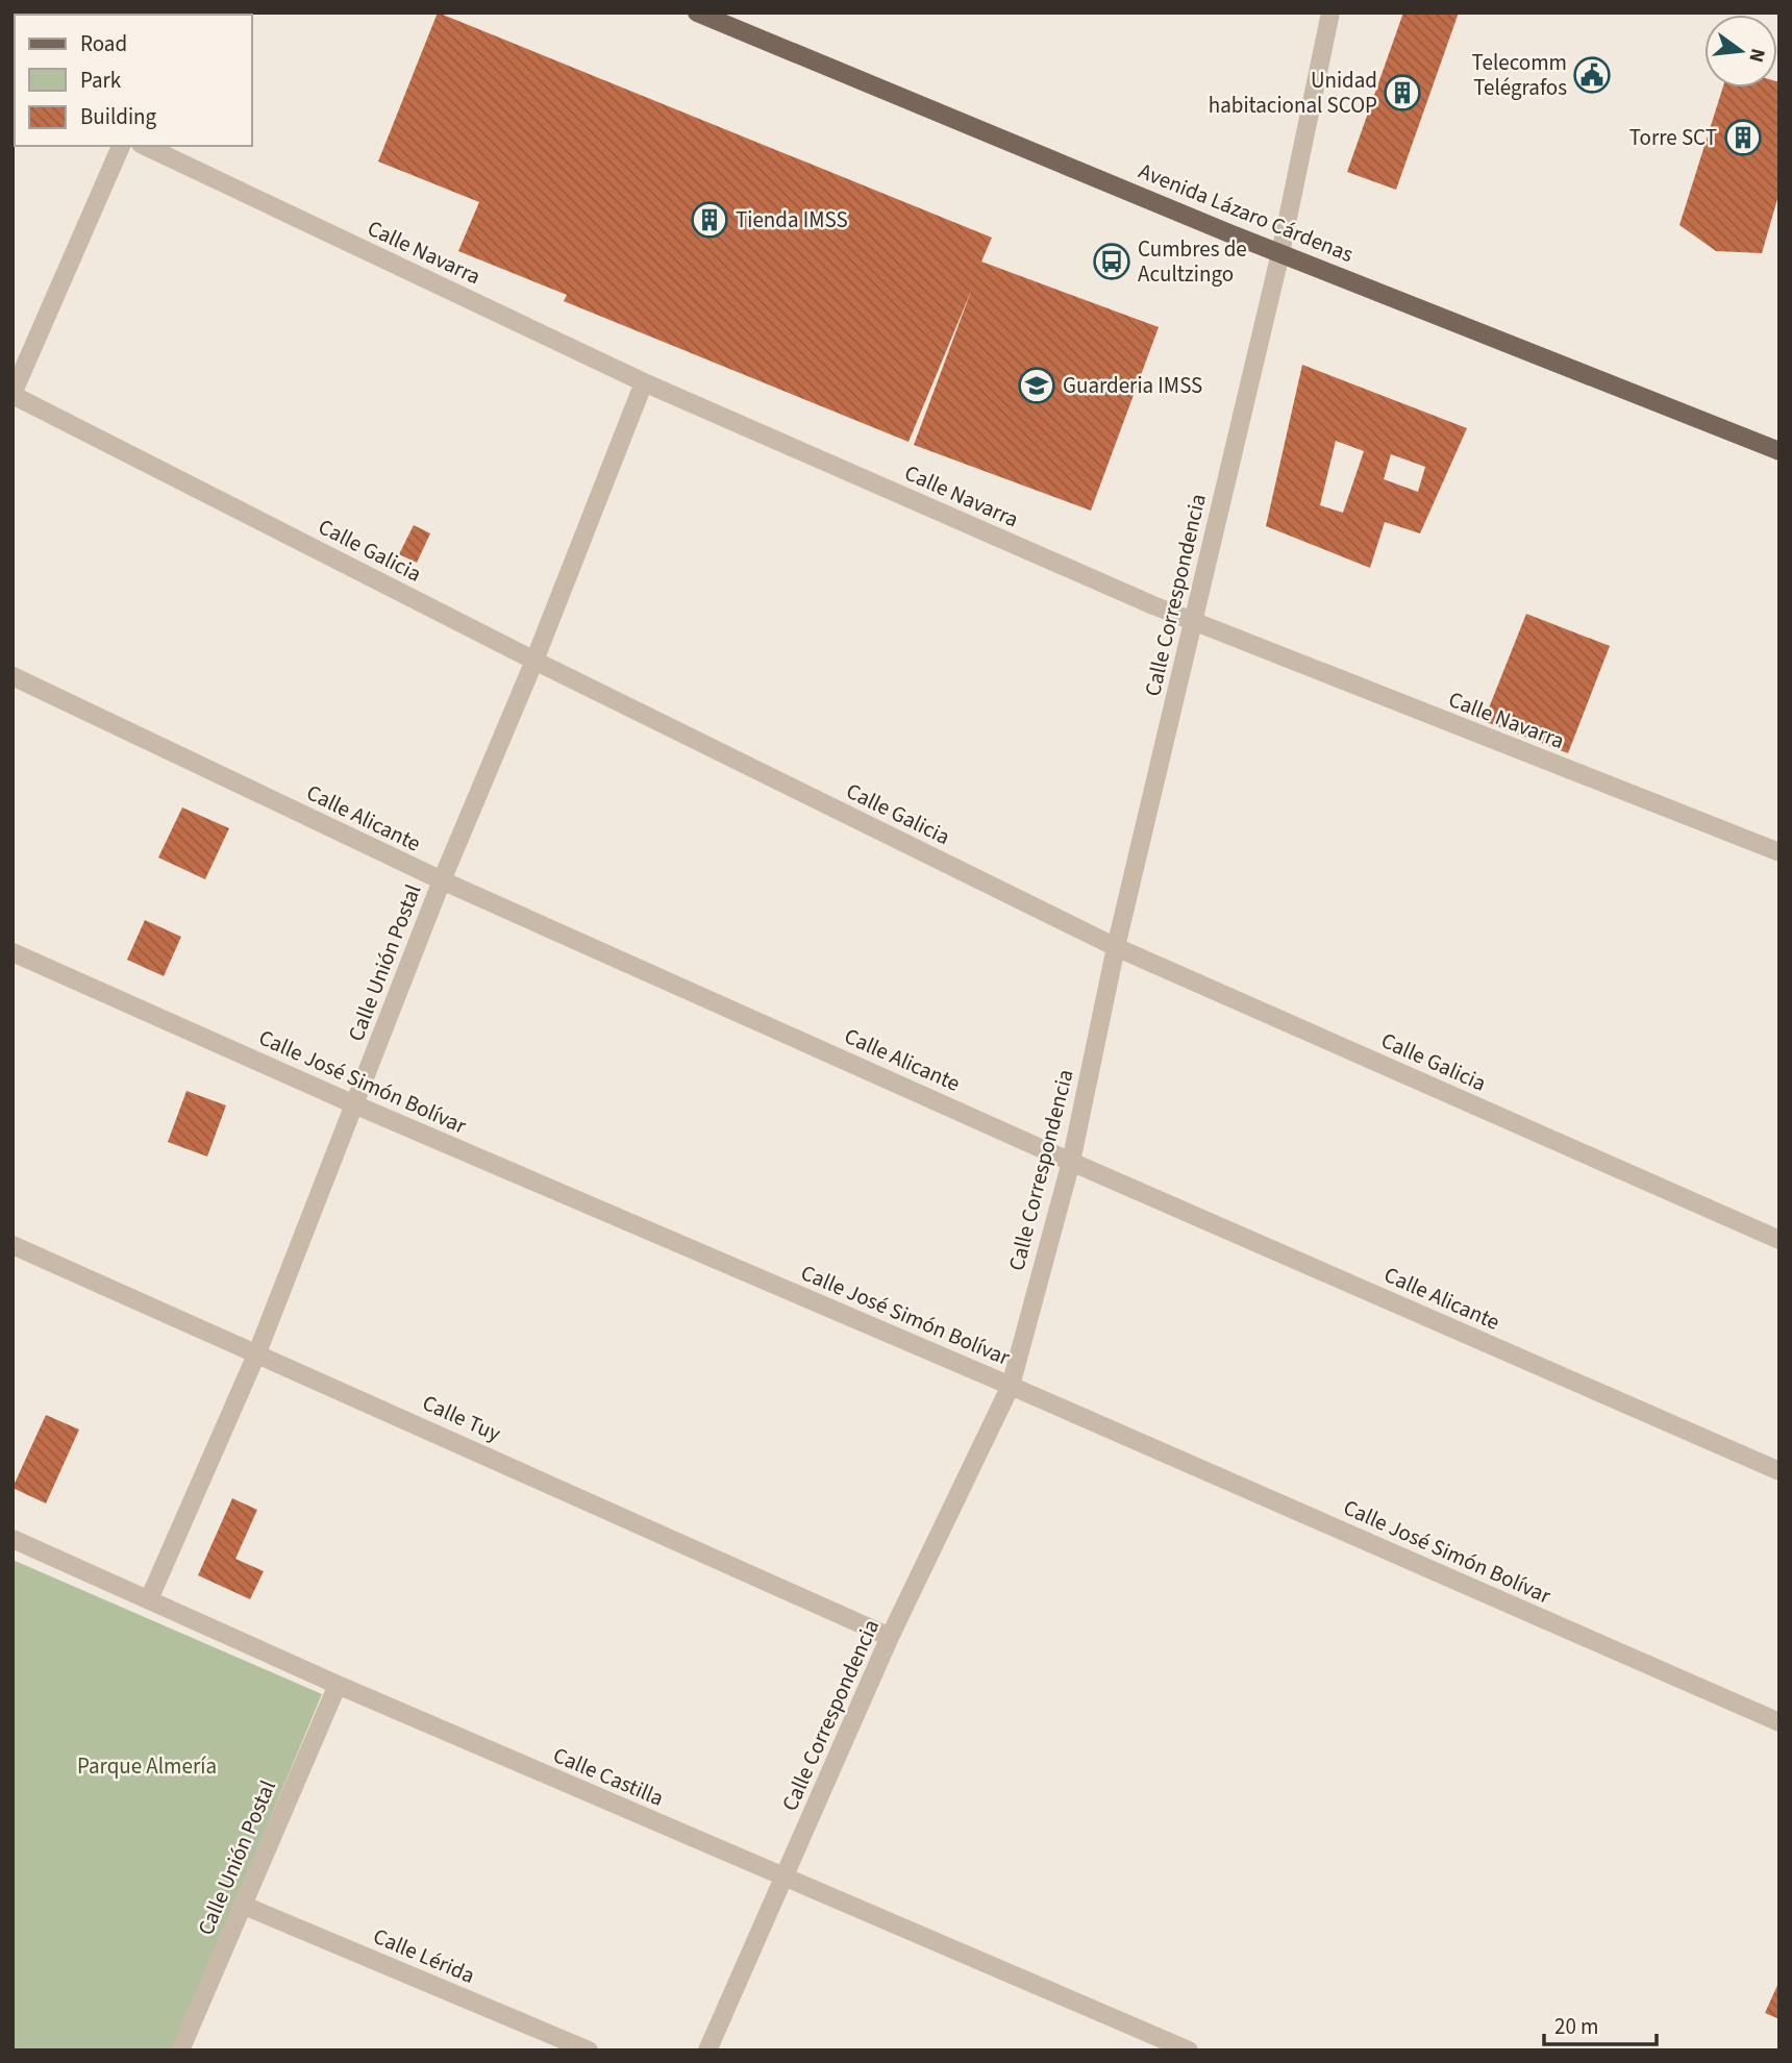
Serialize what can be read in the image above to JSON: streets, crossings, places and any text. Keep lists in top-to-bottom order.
{
  "streets": {
    "main road": ["Avenida Lázaro Cárdenas"],
    "street": [
      "Calle Navarra",
      "Calle Galicia",
      "Calle Correspondencia",
      "Calle Alicante",
      "Calle Unión Postal",
      "Calle José Simón Bolívar",
      "Calle Tuy",
      "Calle Castilla",
      "Calle Lérida"
    ]
  },
  "crossings": [
    ["Avenida Lázaro Cárdenas", "Calle Correspondencia"],
    ["Calle Navarra", "Calle Correspondencia"],
    ["Calle Navarra", "Calle Unión Postal"],
    ["Calle Galicia", "Calle Correspondencia"],
    ["Calle Galicia", "Calle Unión Postal"],
    ["Calle Correspondencia", "Calle Alicante"],
    ["Calle Correspondencia", "Calle José Simón Bolívar"],
    ["Calle Correspondencia", "Calle Tuy"],
    ["Calle Correspondencia", "Calle Castilla"],
    ["Calle Alicante", "Calle Unión Postal"],
    ["Calle Unión Postal", "Calle José Simón Bolívar"],
    ["Calle Unión Postal", "Calle Tuy"],
    ["Calle Unión Postal", "Calle Castilla"],
    ["Calle Unión Postal", "Calle Lérida"]
  ],
  "parks": ["Parque Almería"],
  "places": {
    "public building": ["Telecomm Telégrafos"],
    "building": ["Unidad habitacional SCOP", "Torre SCT", "Tienda IMSS"],
    "bus stop": ["Cumbres de Acultzingo"],
    "school or university": ["Guarderia IMSS"]
  },
  "legend": ["Road", "Park", "Building"],
  "scale_bar": "20 m",
  "north": "right"
}
